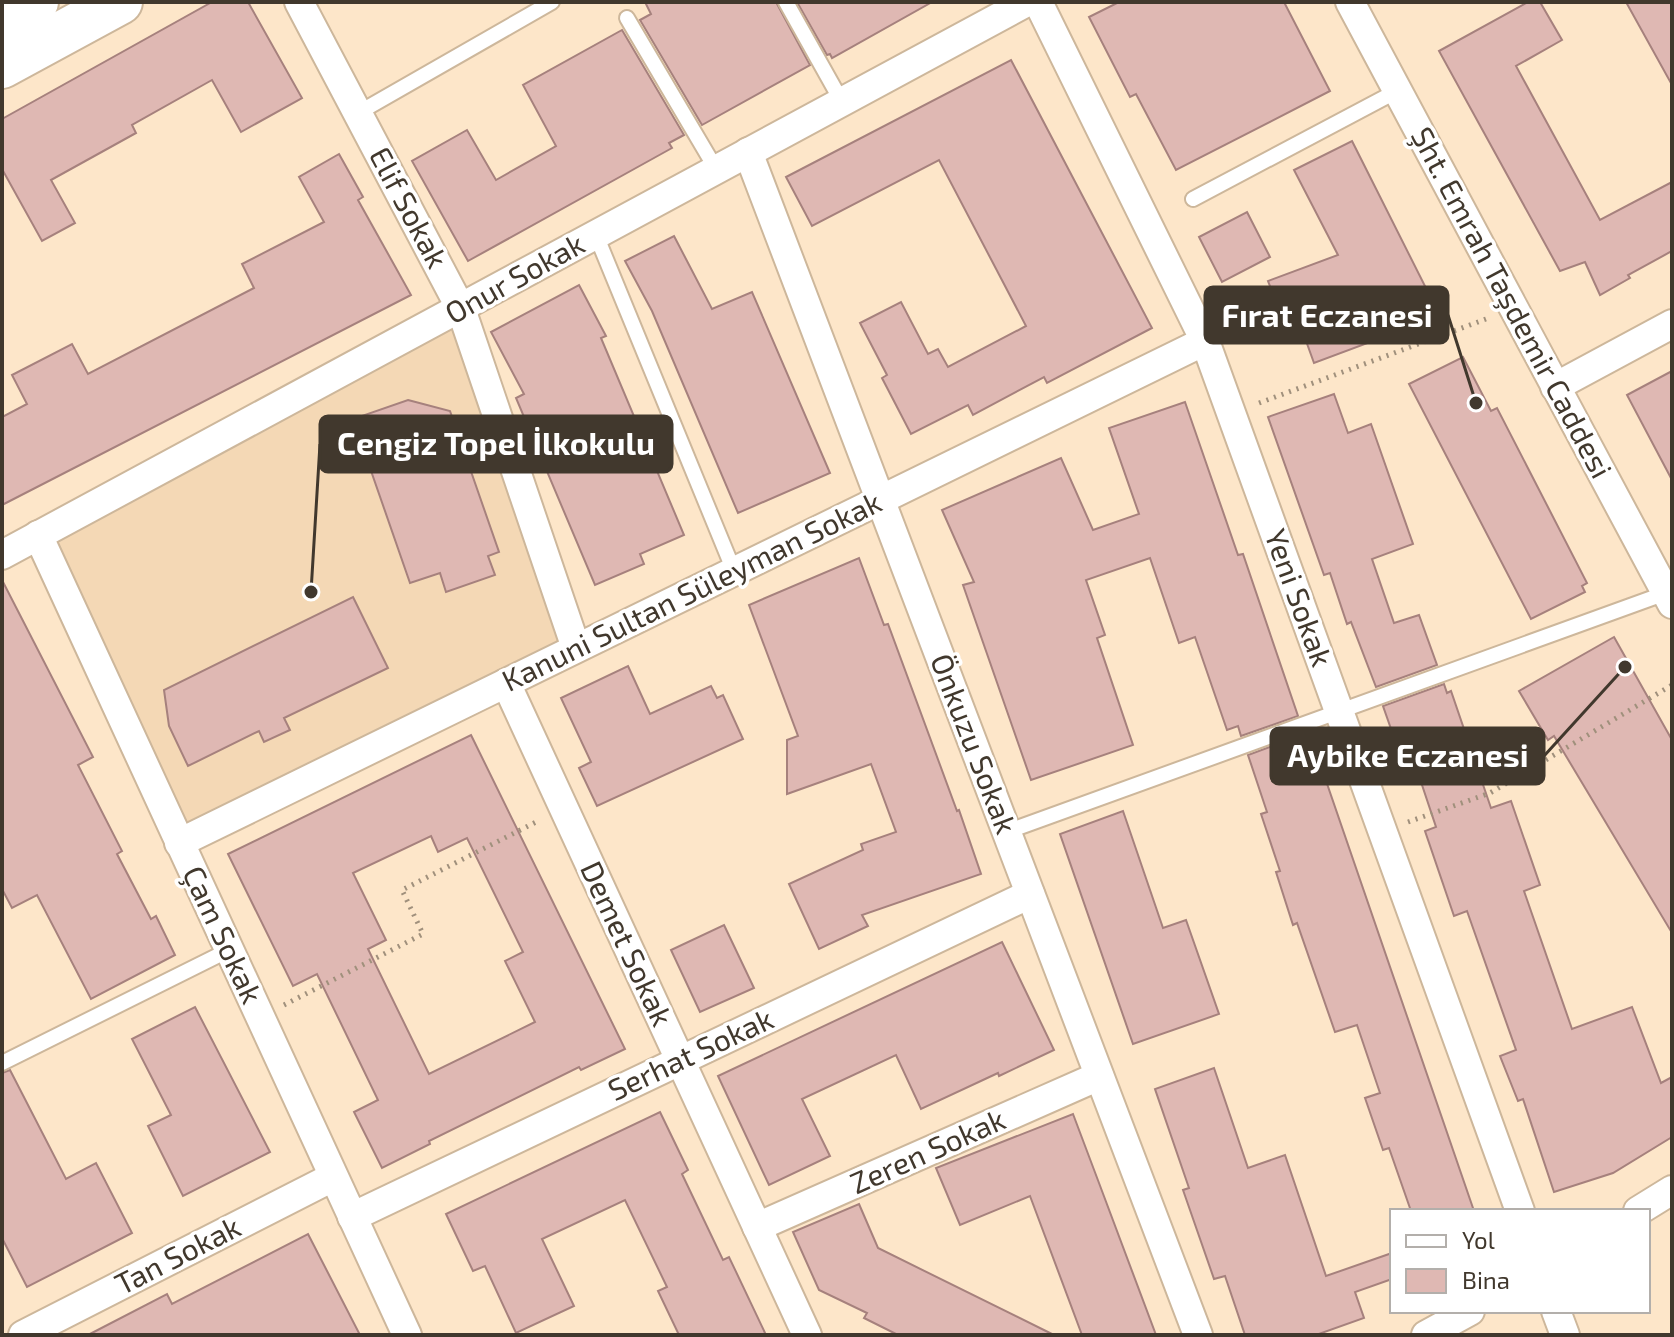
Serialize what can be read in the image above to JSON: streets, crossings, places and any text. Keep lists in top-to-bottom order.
{
  "streets": {
    "street": [
      "Elif Sokak",
      "Onur Sokak",
      "Şht. Emrah Taşdemir Caddesi",
      "Kanuni Sultan Süleyman Sokak",
      "Yeni Sokak",
      "Önkuzu Sokak",
      "Çam Sokak",
      "Demet Sokak",
      "Serhat Sokak",
      "Zeren Sokak",
      "Tan Sokak"
    ]
  },
  "crossings": [
    ["Elif Sokak", "Onur Sokak"],
    ["Elif Sokak", "Kanuni Sultan Süleyman Sokak"],
    ["Onur Sokak", "Önkuzu Sokak"],
    ["Onur Sokak", "Çam Sokak"],
    ["Kanuni Sultan Süleyman Sokak", "Yeni Sokak"],
    ["Kanuni Sultan Süleyman Sokak", "Önkuzu Sokak"],
    ["Kanuni Sultan Süleyman Sokak", "Çam Sokak"],
    ["Kanuni Sultan Süleyman Sokak", "Demet Sokak"],
    ["Önkuzu Sokak", "Serhat Sokak"],
    ["Önkuzu Sokak", "Zeren Sokak"],
    ["Çam Sokak", "Serhat Sokak"],
    ["Çam Sokak", "Tan Sokak"],
    ["Demet Sokak", "Serhat Sokak"],
    ["Demet Sokak", "Zeren Sokak"]
  ],
  "places": ["Fırat Eczanesi", "Cengiz Topel İlkokulu", "Aybike Eczanesi"],
  "legend": ["Yol", "Bina"]
}
